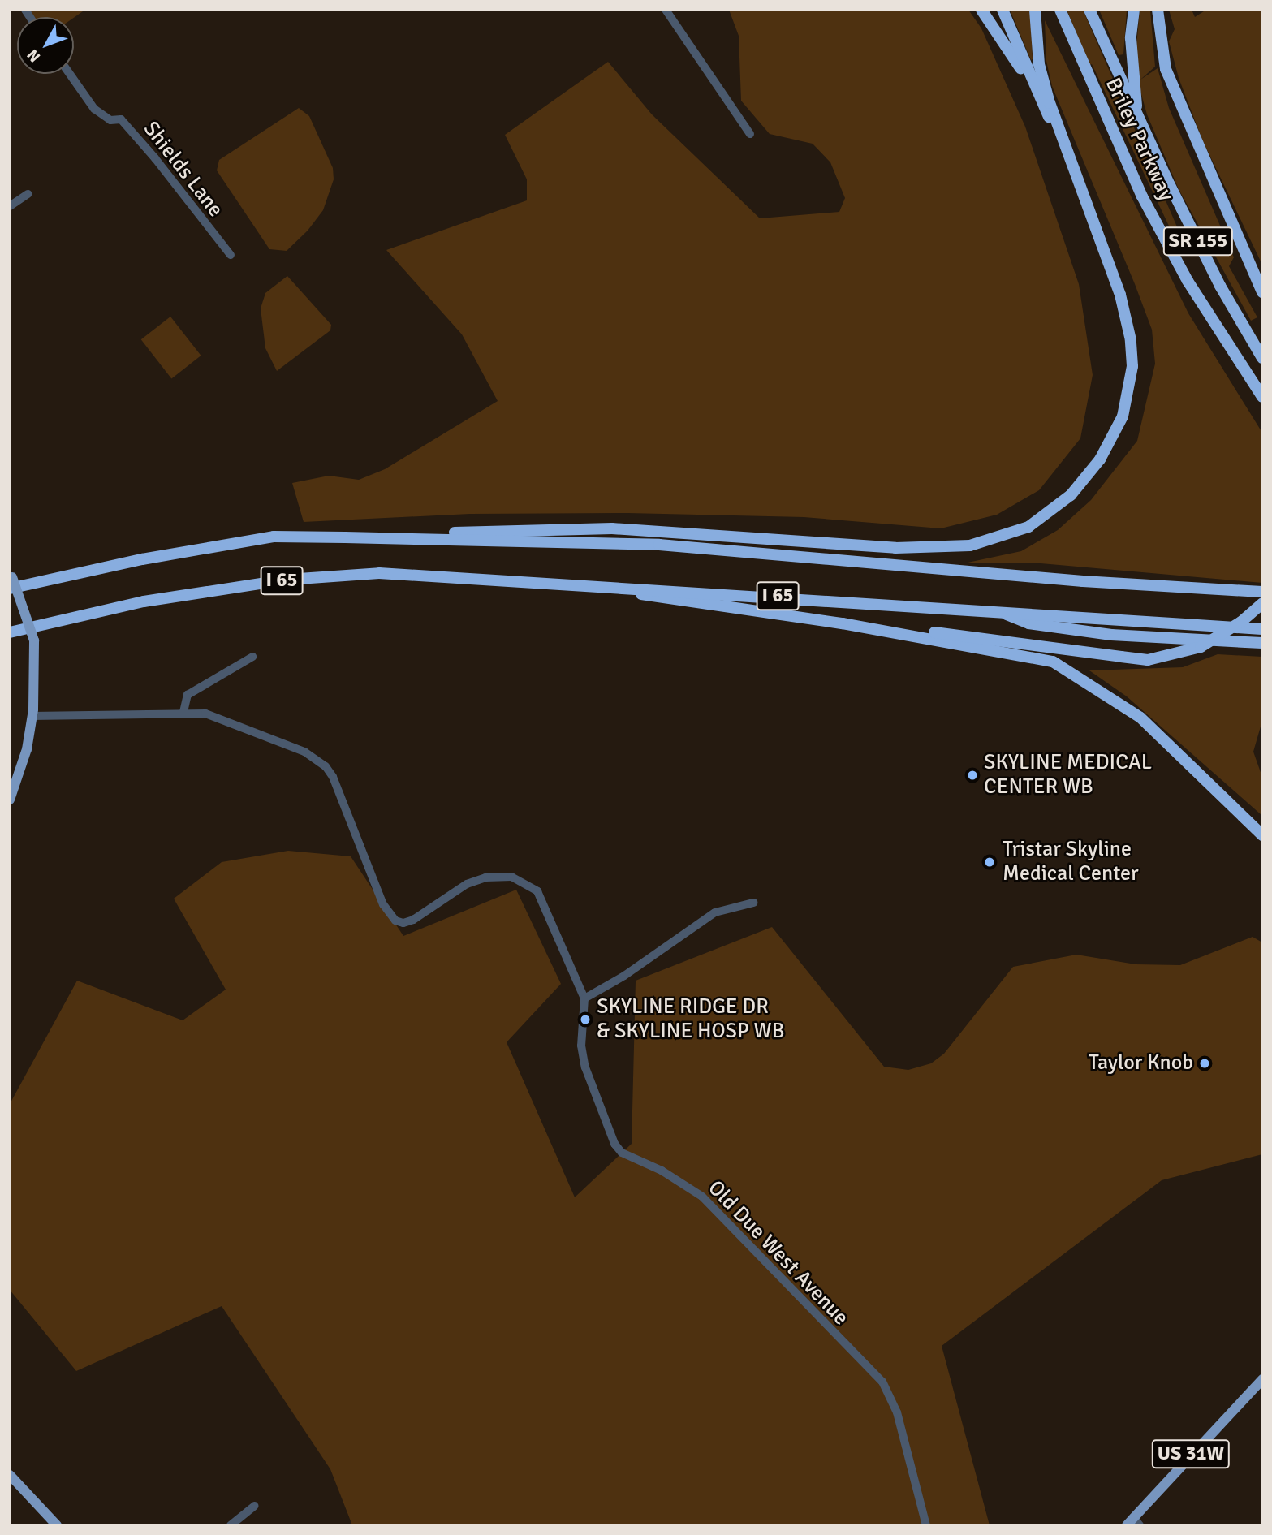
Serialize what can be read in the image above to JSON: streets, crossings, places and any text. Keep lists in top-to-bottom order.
{
  "streets": {
    "highway": ["Briley Parkway", "SR 155", "I 65"],
    "main road": ["US 31W"],
    "street": ["Shields Lane", "Old Due West Avenue"]
  },
  "places": [
    "SKYLINE MEDICAL CENTER WB",
    "Tristar Skyline Medical Center",
    "SKYLINE RIDGE DR & SKYLINE HOSP WB",
    "Taylor Knob"
  ],
  "north": "bottom left"
}
